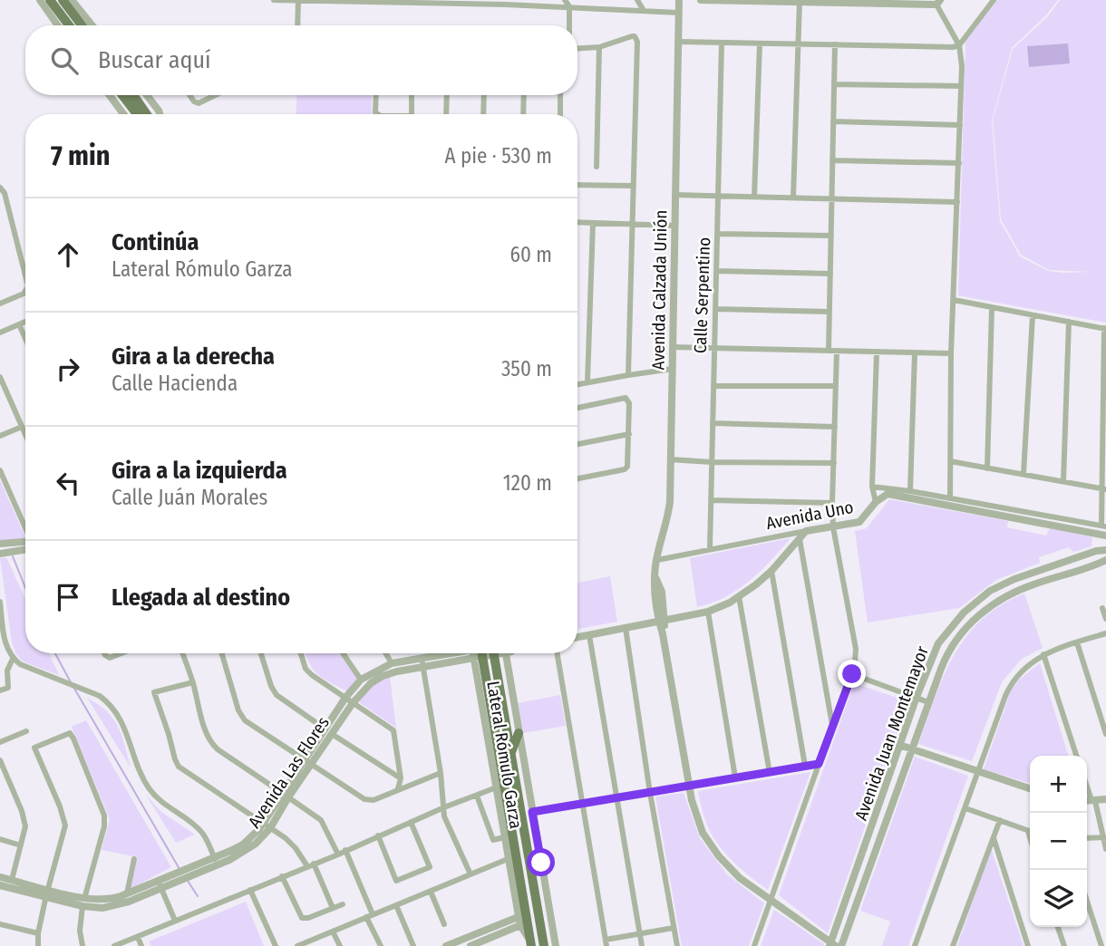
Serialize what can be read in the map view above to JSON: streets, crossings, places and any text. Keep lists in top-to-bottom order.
{
  "streets": {
    "street": [
      "Avenida Calzada Unión",
      "Calle Serpentino",
      "Avenida Uno",
      "Avenida Juan Montemayor",
      "Lateral Rómulo Garza",
      "Avenida Las Flores"
    ]
  },
  "crossings": [
    ["Avenida Calzada Unión", "Avenida Uno"],
    ["Avenida Calzada Unión", "Avenida Juan Montemayor"],
    ["Calle Serpentino", "Avenida Uno"]
  ],
  "page": {
    "search": "Buscar aquí",
    "heading": ["7 min", "A pie · 530 m"],
    "list": [
      ["Continúa", "Lateral Rómulo Garza", "60 m"],
      ["Gira a la derecha", "Calle Hacienda", "350 m"],
      ["Gira a la izquierda", "Calle Juán Morales", "120 m"],
      "Llegada al destino"
    ],
    "map_buttons": ["+", "−"]
  }
}
